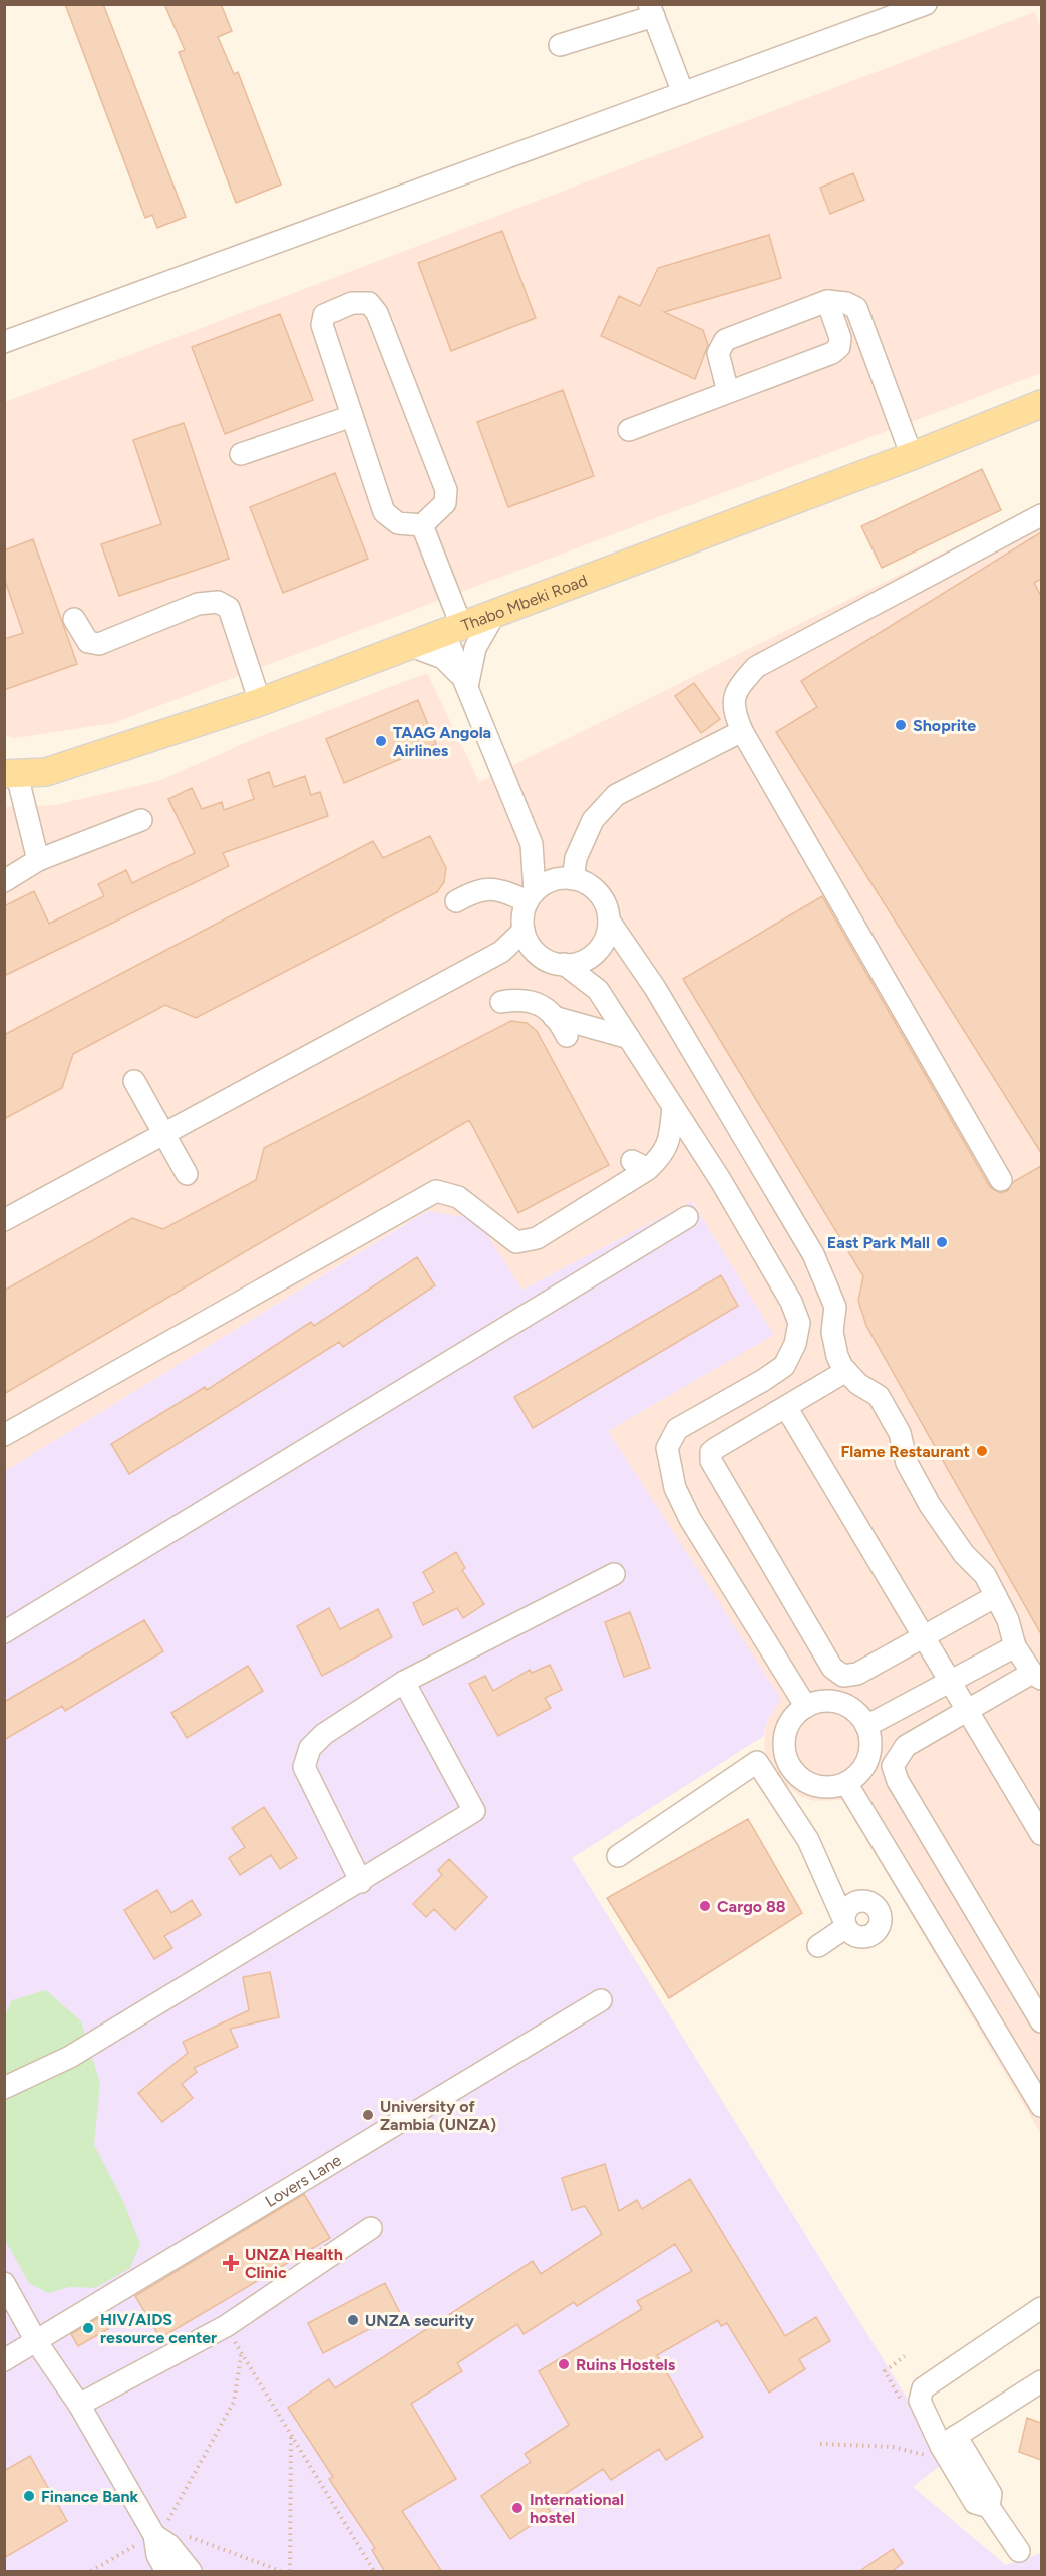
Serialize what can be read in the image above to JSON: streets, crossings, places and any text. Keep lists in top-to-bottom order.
{
  "streets": {
    "main road": ["Thabo Mbeki Road"],
    "street": ["Lovers Lane"]
  },
  "places": {
    "other": [
      "Shoprite",
      "TAAG Angola Airlines",
      "East Park Mall",
      "Flame Restaurant",
      "Cargo 88",
      "University of Zambia (UNZA)",
      "UNZA security",
      "HIV/AIDS resource center",
      "Ruins Hostels",
      "Finance Bank",
      "International hostel"
    ],
    "health": ["UNZA Health Clinic"]
  }
}
